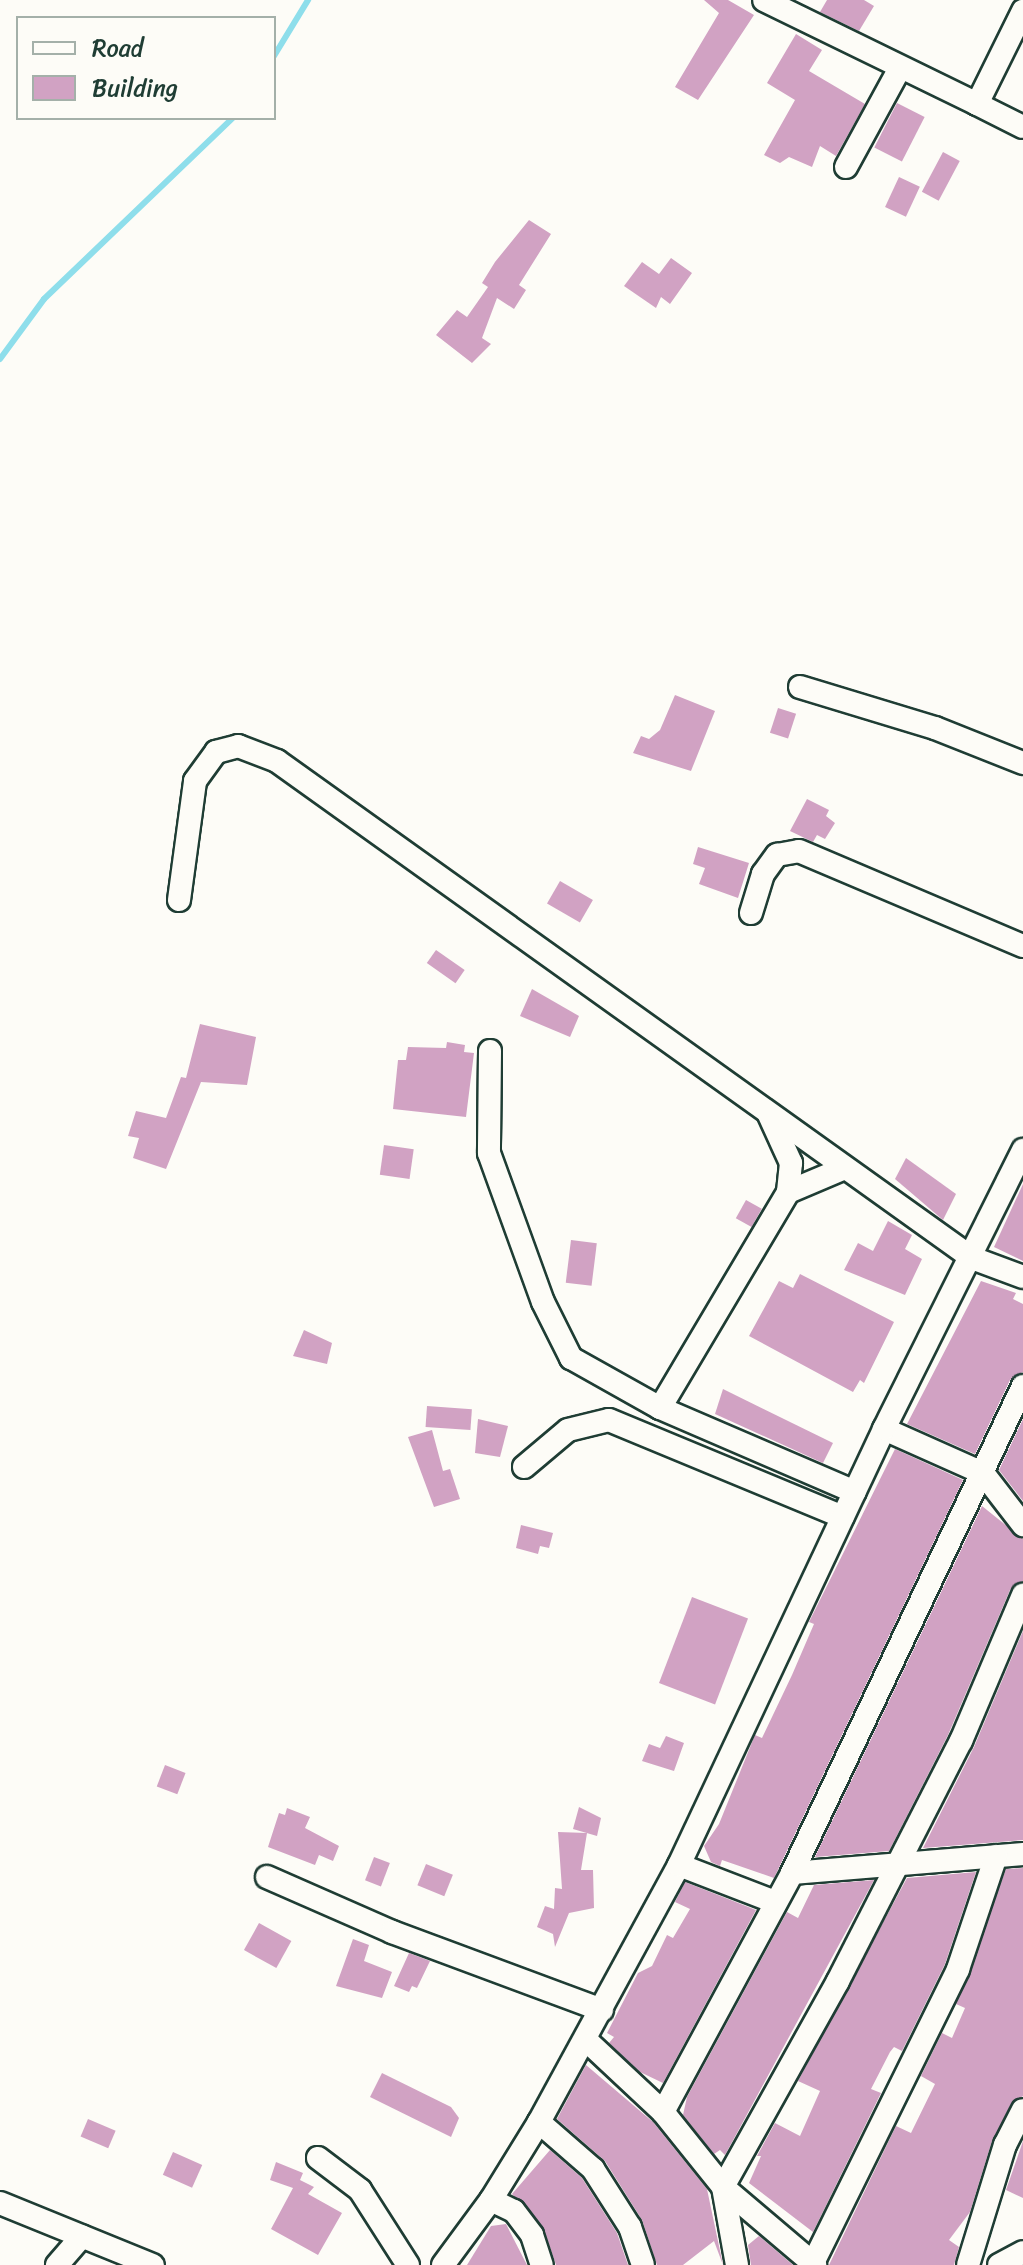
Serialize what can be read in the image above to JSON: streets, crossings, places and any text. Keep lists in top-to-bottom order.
{
  "legend": ["Road", "Building"]
}
